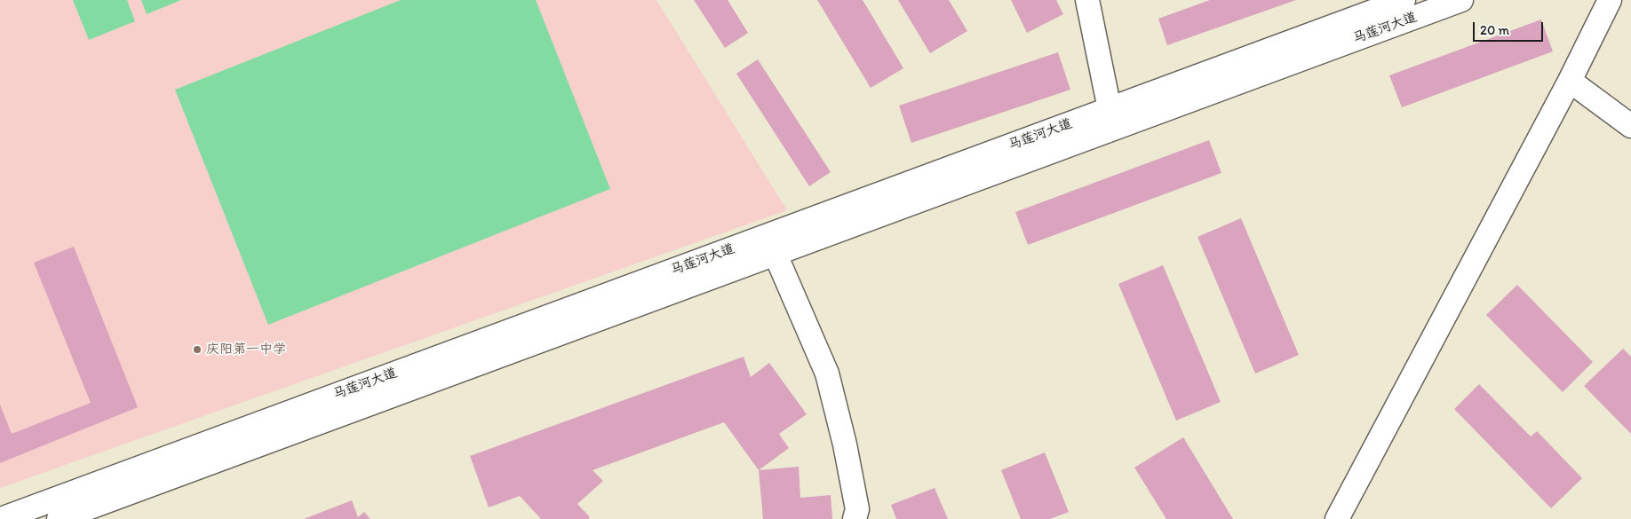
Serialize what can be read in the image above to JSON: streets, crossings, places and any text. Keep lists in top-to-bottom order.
{
  "streets": {
    "street": ["马莲河大道"]
  },
  "places": ["庆阳第一中学"],
  "scale_bar": "20 m"
}
